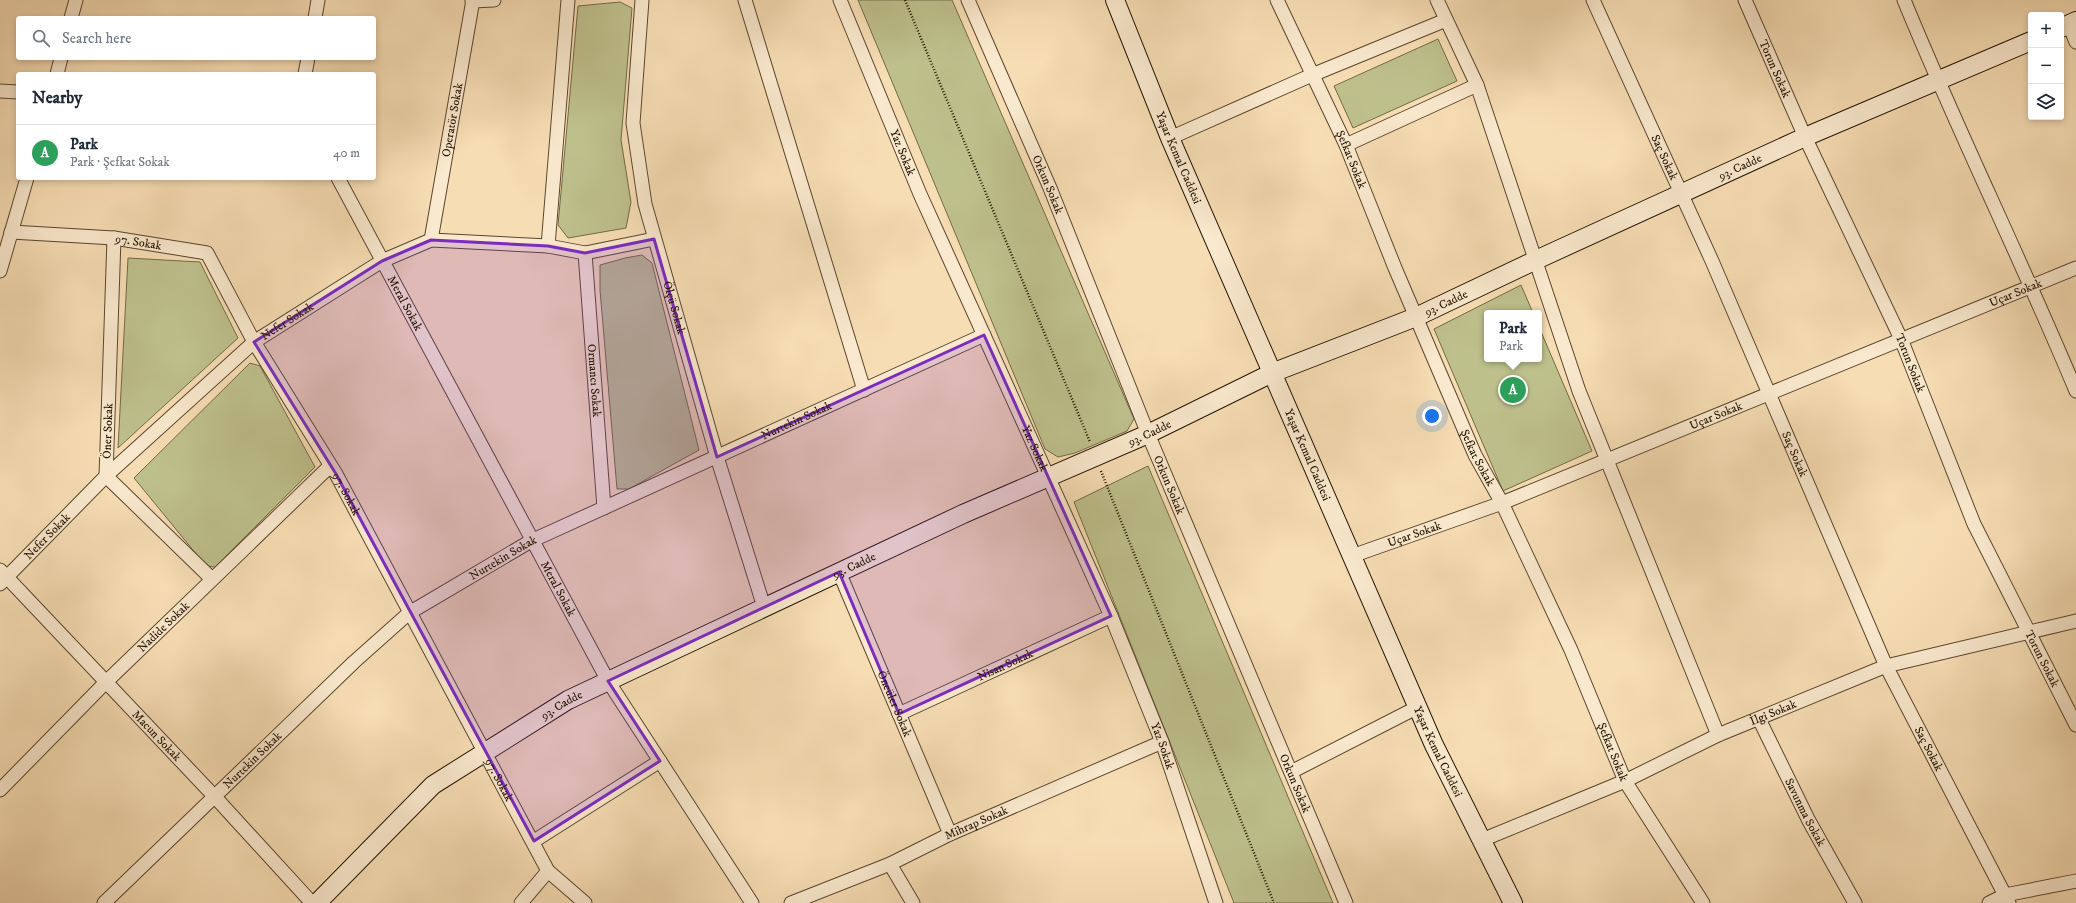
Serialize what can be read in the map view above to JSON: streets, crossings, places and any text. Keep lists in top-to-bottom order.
{
  "streets": {
    "main road": ["Yaşar Kemal Caddesi", "93. Cadde"],
    "street": [
      "Torun Sokak",
      "Operatör Sokak",
      "Yaz Sokak",
      "Saç Sokak",
      "Şefkat Sokak",
      "Orkun Sokak",
      "97. Sokak",
      "Uçar Sokak",
      "Meral Sokak",
      "Ölçü Sokak",
      "Nefer Sokak",
      "Ormancı Sokak",
      "Nurtekin Sokak",
      "Öner Sokak",
      "Nadide Sokak",
      "Nisan Sokak",
      "Öncüler Sokak",
      "İlgi Sokak",
      "Macun Sokak",
      "Savunma Sokak",
      "Mihrap Sokak"
    ]
  },
  "crossings": [
    ["Torun Sokak", "93. Cadde"],
    ["Torun Sokak", "Uçar Sokak"],
    ["Torun Sokak", "İlgi Sokak"],
    ["Operatör Sokak", "Nefer Sokak"],
    ["Yaz Sokak", "93. Cadde"],
    ["Yaz Sokak", "Nurtekin Sokak"],
    ["Yaz Sokak", "Nisan Sokak"],
    ["Yaz Sokak", "Mihrap Sokak"],
    ["Yaşar Kemal Caddesi", "93. Cadde"],
    ["Yaşar Kemal Caddesi", "Uçar Sokak"],
    ["Yaşar Kemal Caddesi", "İlgi Sokak"],
    ["Saç Sokak", "93. Cadde"],
    ["Saç Sokak", "Uçar Sokak"],
    ["Saç Sokak", "İlgi Sokak"],
    ["Şefkat Sokak", "93. Cadde"],
    ["Şefkat Sokak", "Uçar Sokak"],
    ["Şefkat Sokak", "İlgi Sokak"],
    ["93. Cadde", "Orkun Sokak"],
    ["93. Cadde", "97. Sokak"],
    ["93. Cadde", "Meral Sokak"],
    ["93. Cadde", "Ölçü Sokak"],
    ["93. Cadde", "Öncüler Sokak"],
    ["97. Sokak", "Nefer Sokak"],
    ["97. Sokak", "Nurtekin Sokak"],
    ["97. Sokak", "Öner Sokak"],
    ["97. Sokak", "Nadide Sokak"],
    ["Meral Sokak", "Nefer Sokak"],
    ["Meral Sokak", "Nurtekin Sokak"],
    ["Ölçü Sokak", "Nefer Sokak"],
    ["Ölçü Sokak", "Nurtekin Sokak"],
    ["Nefer Sokak", "Ormancı Sokak"],
    ["Nefer Sokak", "Öner Sokak"],
    ["Nefer Sokak", "Macun Sokak"],
    ["Ormancı Sokak", "Nurtekin Sokak"],
    ["Nurtekin Sokak", "Macun Sokak"],
    ["Öner Sokak", "Nadide Sokak"],
    ["Nadide Sokak", "Macun Sokak"],
    ["Nisan Sokak", "Öncüler Sokak"],
    ["Öncüler Sokak", "Mihrap Sokak"],
    ["İlgi Sokak", "Savunma Sokak"]
  ],
  "page": {
    "map_buttons": ["+", "−"],
    "search": "Search here",
    "heading": "Nearby",
    "list": [
      {
        "mark": "A",
        "name": "Park",
        "note": "Park · Şefkat Sokak",
        "value": "40 m"
      }
    ],
    "popup": ["Park", "Park"],
    "pins": "A"
  }
}
